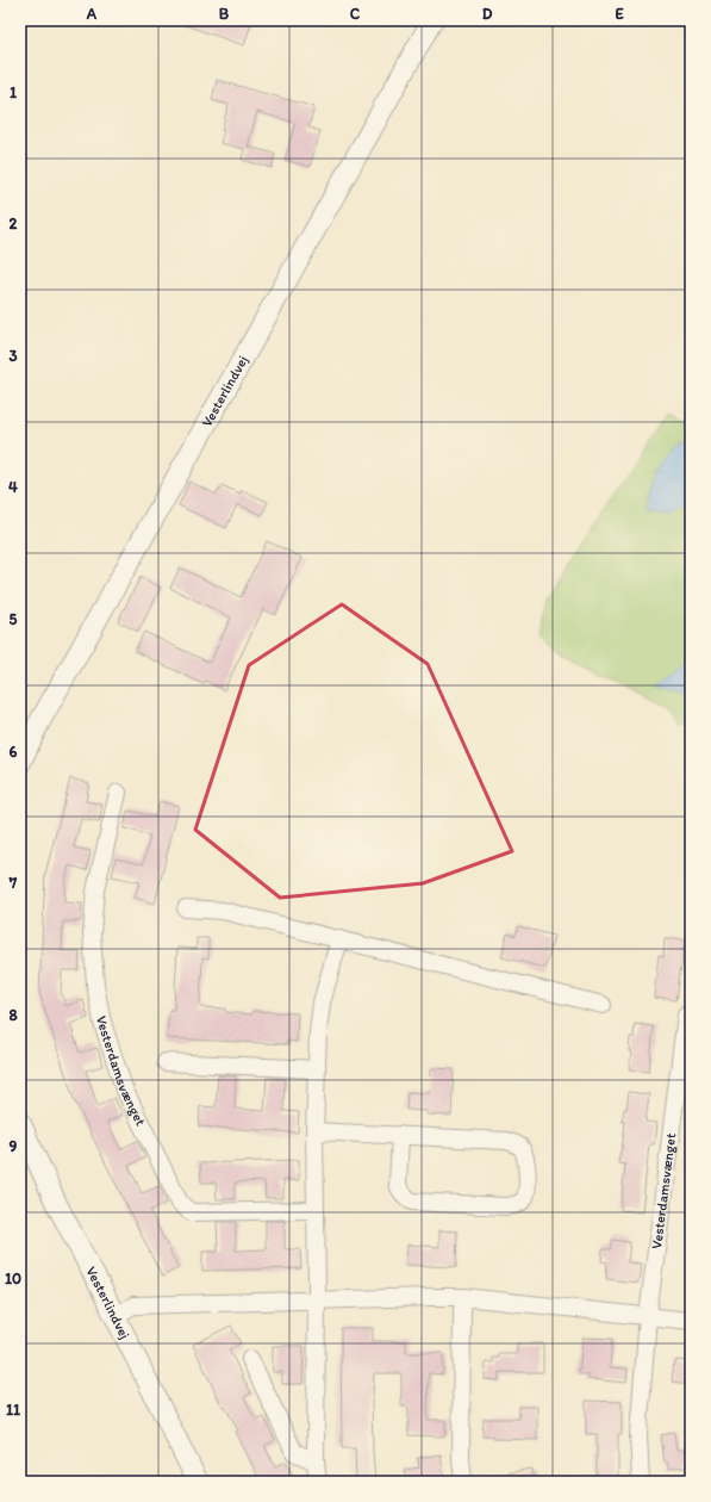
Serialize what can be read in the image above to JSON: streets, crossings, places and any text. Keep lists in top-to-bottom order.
{
  "streets": {
    "street": ["Vesterlindvej", "Vesterdamsvænget"]
  },
  "grid": {
    "columns": [
      "A",
      "B",
      "C",
      "D",
      "E"
    ],
    "rows": [
      "1",
      "2",
      "3",
      "4",
      "5",
      "6",
      "7",
      "8",
      "9",
      "10",
      "11"
    ]
  }
}
